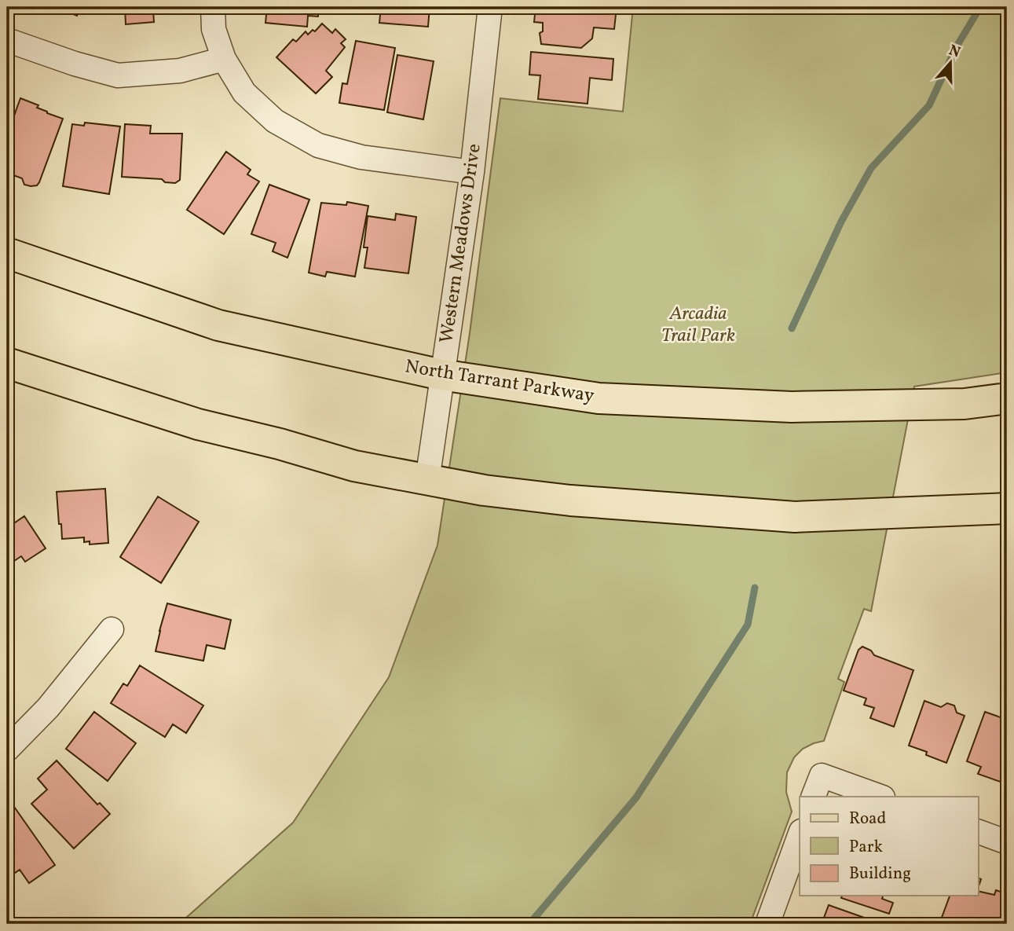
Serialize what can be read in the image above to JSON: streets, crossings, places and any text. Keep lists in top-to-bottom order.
{
  "streets": {
    "main road": ["North Tarrant Parkway"],
    "street": ["Western Meadows Drive"]
  },
  "crossings": [
    ["Western Meadows Drive", "North Tarrant Parkway"]
  ],
  "parks": ["Arcadia Trail Park"],
  "legend": ["Road", "Park", "Building"],
  "north": "top"
}
